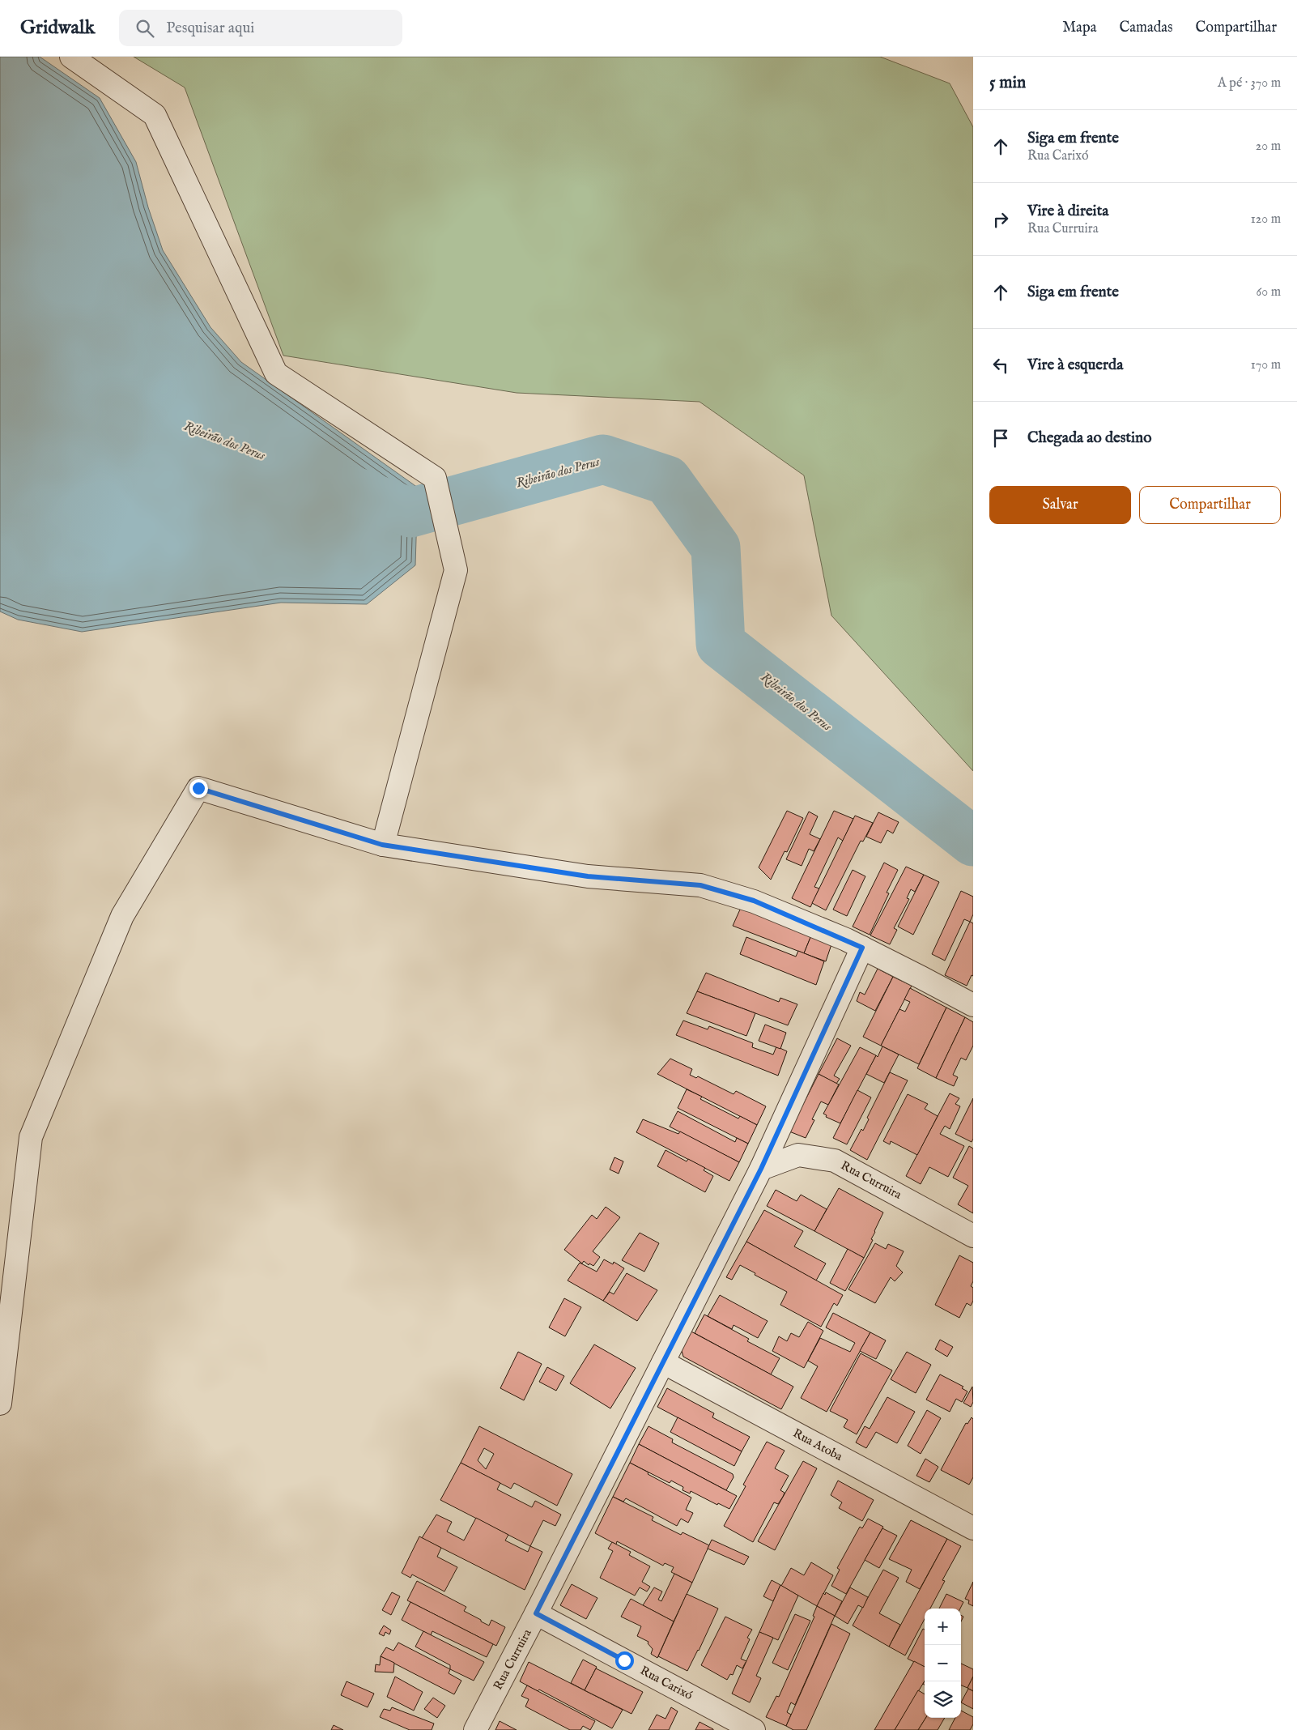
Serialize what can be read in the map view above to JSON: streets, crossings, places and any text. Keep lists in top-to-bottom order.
{
  "streets": {
    "street": ["Rua Curruira", "Rua Atoba", "Rua Carixó"]
  },
  "crossings": [
    ["Rua Curruira", "Rua Atoba"],
    ["Rua Curruira", "Rua Carixó"]
  ],
  "water": ["Ribeirão dos Perus"],
  "page": {
    "header": "Gridwalk",
    "search": "Pesquisar aqui",
    "nav": ["Mapa", "Camadas", "Compartilhar"],
    "heading": ["5 min", "A pé · 370 m"],
    "list": [
      ["Siga em frente", "Rua Carixó", "20 m"],
      ["Vire à direita", "Rua Curruira", "120 m"],
      ["Siga em frente", "60 m"],
      ["Vire à esquerda", "170 m"],
      "Chegada ao destino"
    ],
    "buttons": ["Salvar", "Compartilhar"],
    "map_buttons": ["+", "−"]
  }
}
